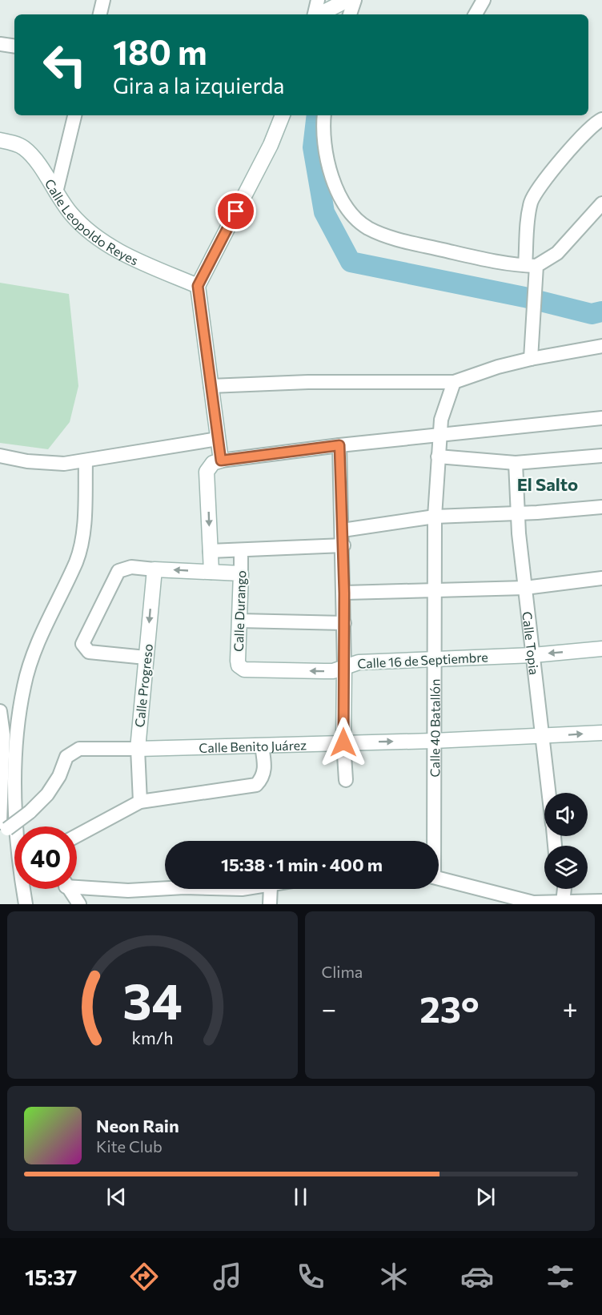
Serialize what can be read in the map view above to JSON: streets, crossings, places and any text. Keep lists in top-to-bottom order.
{
  "streets": {
    "street": [
      "Calle Leopoldo Reyes",
      "Calle Durango",
      "Calle Topia",
      "Calle 16 de Septiembre",
      "Calle Progreso",
      "Calle 40 Batallón",
      "Calle Benito Juárez"
    ]
  },
  "crossings": [
    ["Calle Durango", "Calle 16 de Septiembre"],
    ["Calle Topia", "Calle 16 de Septiembre"],
    ["Calle Topia", "Calle Benito Juárez"],
    ["Calle 16 de Septiembre", "Calle 40 Batallón"],
    ["Calle Progreso", "Calle Benito Juárez"],
    ["Calle 40 Batallón", "Calle Benito Juárez"]
  ],
  "districts": ["El Salto"],
  "page": {
    "turn": ["180 m", "Gira a la izquierda"],
    "limit": "40",
    "trip": "15:38 · 1 min · 400 m",
    "tile": "Clima",
    "heat": ["−", "23°", "+"],
    "song": ["Neon Rain", "Kite Club"],
    "tabs": "15:37",
    "gauge": ["34", "km/h"]
  }
}
